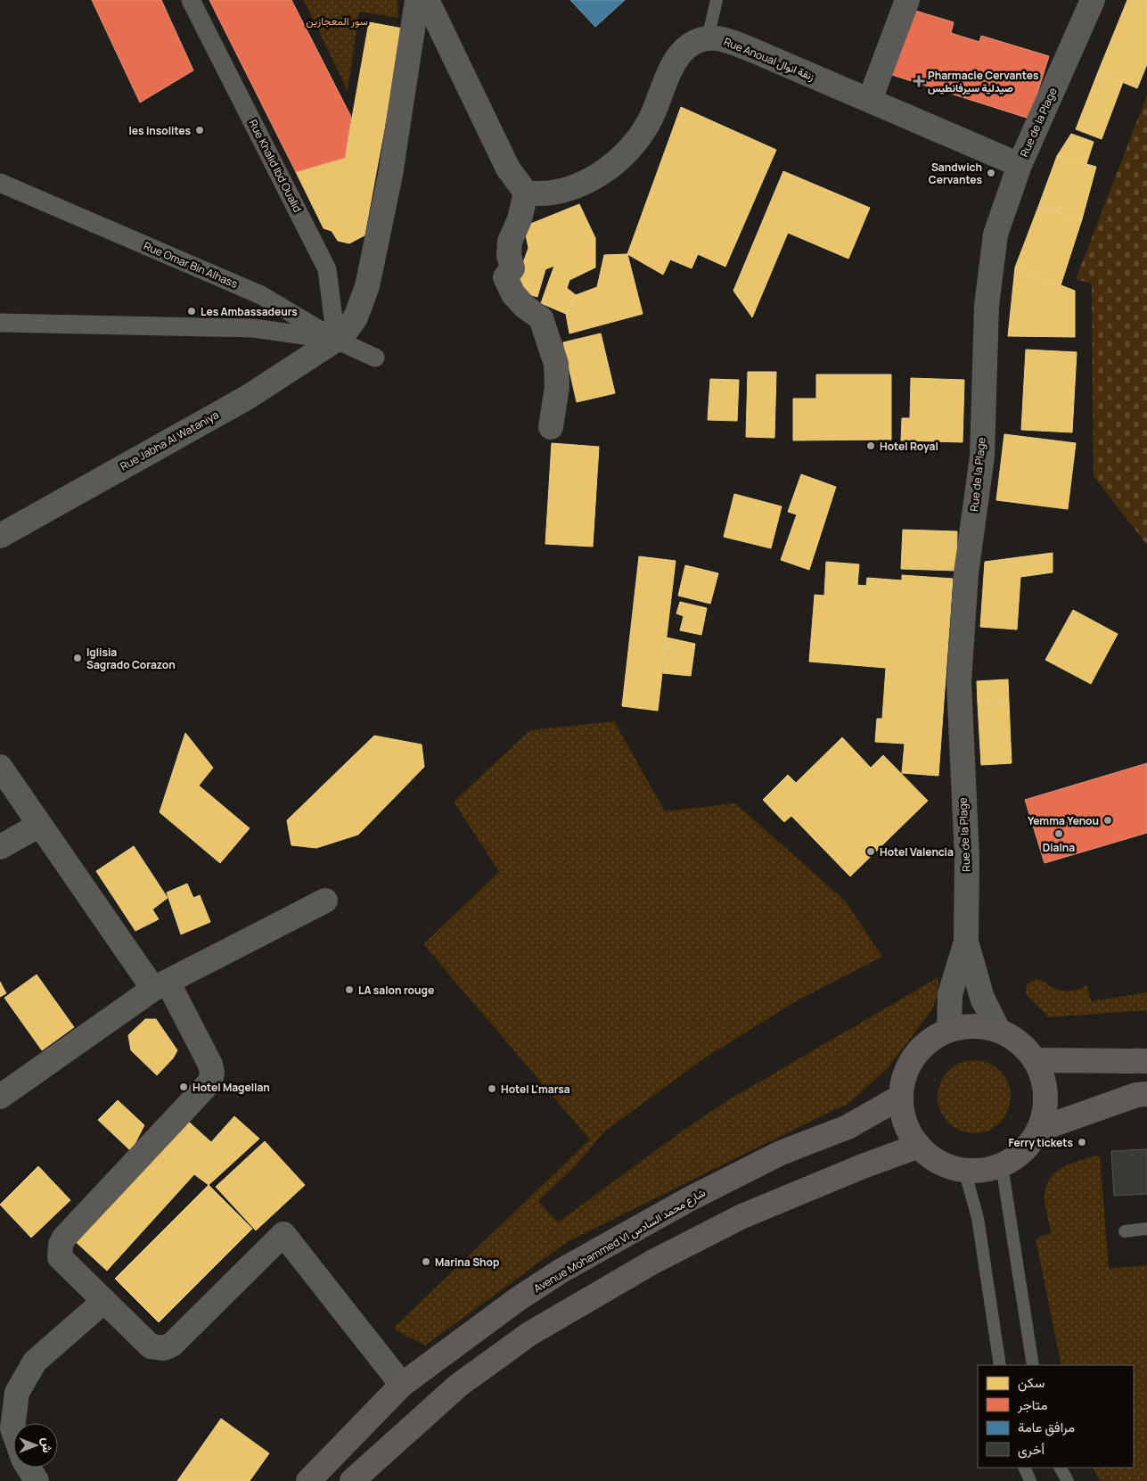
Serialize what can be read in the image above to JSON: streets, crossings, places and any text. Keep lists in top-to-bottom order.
{
  "streets": {
    "main road": ["Avenue Mohammed VI شارع محمد السادس"],
    "street": [
      "Rue Anoual زنقة انوال",
      "Rue de la Plage",
      "Rue Khalid Ibd Oualid",
      "Rue Omar Bin Alhass",
      "Rue Jabha Al Wataniya"
    ]
  },
  "crossings": [
    ["Rue Anoual زنقة انوال", "Rue de la Plage"],
    ["Rue Khalid Ibd Oualid", "Rue Omar Bin Alhass"],
    ["Rue Khalid Ibd Oualid", "Rue Jabha Al Wataniya"],
    ["Rue Omar Bin Alhass", "Rue Jabha Al Wataniya"]
  ],
  "parks": ["سور المعجازين"],
  "places": {
    "health": ["Pharmacie Cervantes صيدلية سيرفانطيس"],
    "other": [
      "les insolites",
      "Sandwich Cervantes",
      "Les Ambassadeurs",
      "Hotel Royal",
      "Iglisia Sagrado Corazon",
      "Yemma Yenou",
      "Dialna",
      "Hotel Valencia",
      "LA salon rouge",
      "Hotel Magellan",
      "Hotel L'marsa",
      "Ferry tickets",
      "Marina Shop"
    ]
  },
  "legend": [
    "سكن",
    "متاجر",
    "مرافق عامة",
    "أخرى"
  ],
  "north": "right"
}
